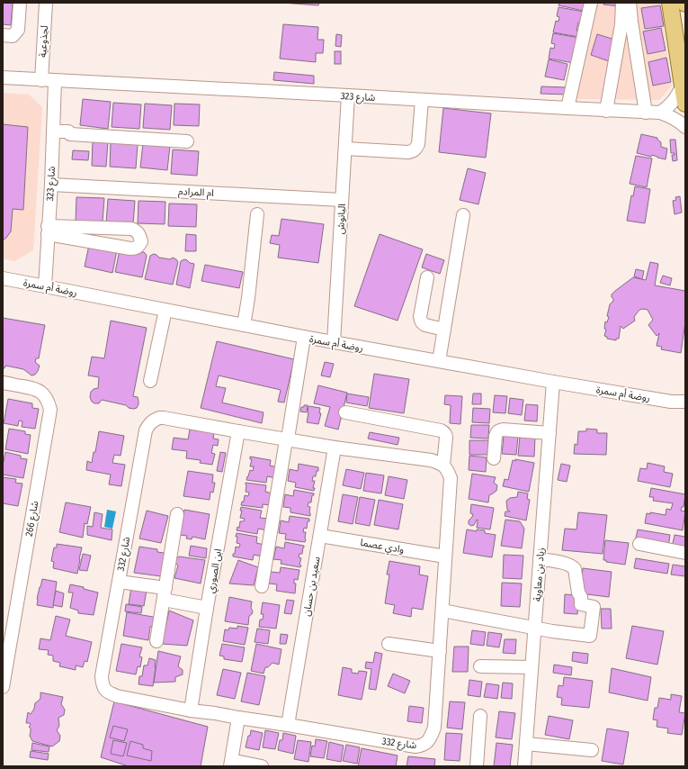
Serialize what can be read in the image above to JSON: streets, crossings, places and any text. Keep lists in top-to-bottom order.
{
  "streets": {
    "street": [
      "لجذوعية",
      "شارع 323",
      "ام المرادم",
      "البانوش",
      "روضة أم سمرة",
      "شارع 266",
      "وادي عصما",
      "شارع 332",
      "ابن الصوري",
      "زياد بن معاوية",
      "سعيد بن حسان"
    ]
  },
  "crossings": [
    ["لجذوعية", "شارع 323"],
    ["شارع 323", "ام المرادم"],
    ["شارع 323", "البانوش"],
    ["شارع 323", "روضة أم سمرة"],
    ["ام المرادم", "البانوش"],
    ["البانوش", "روضة أم سمرة"],
    ["روضة أم سمرة", "زياد بن معاوية"],
    ["وادي عصما", "شارع 332"],
    ["وادي عصما", "سعيد بن حسان"],
    ["شارع 332", "ابن الصوري"],
    ["شارع 332", "سعيد بن حسان"]
  ]
}
